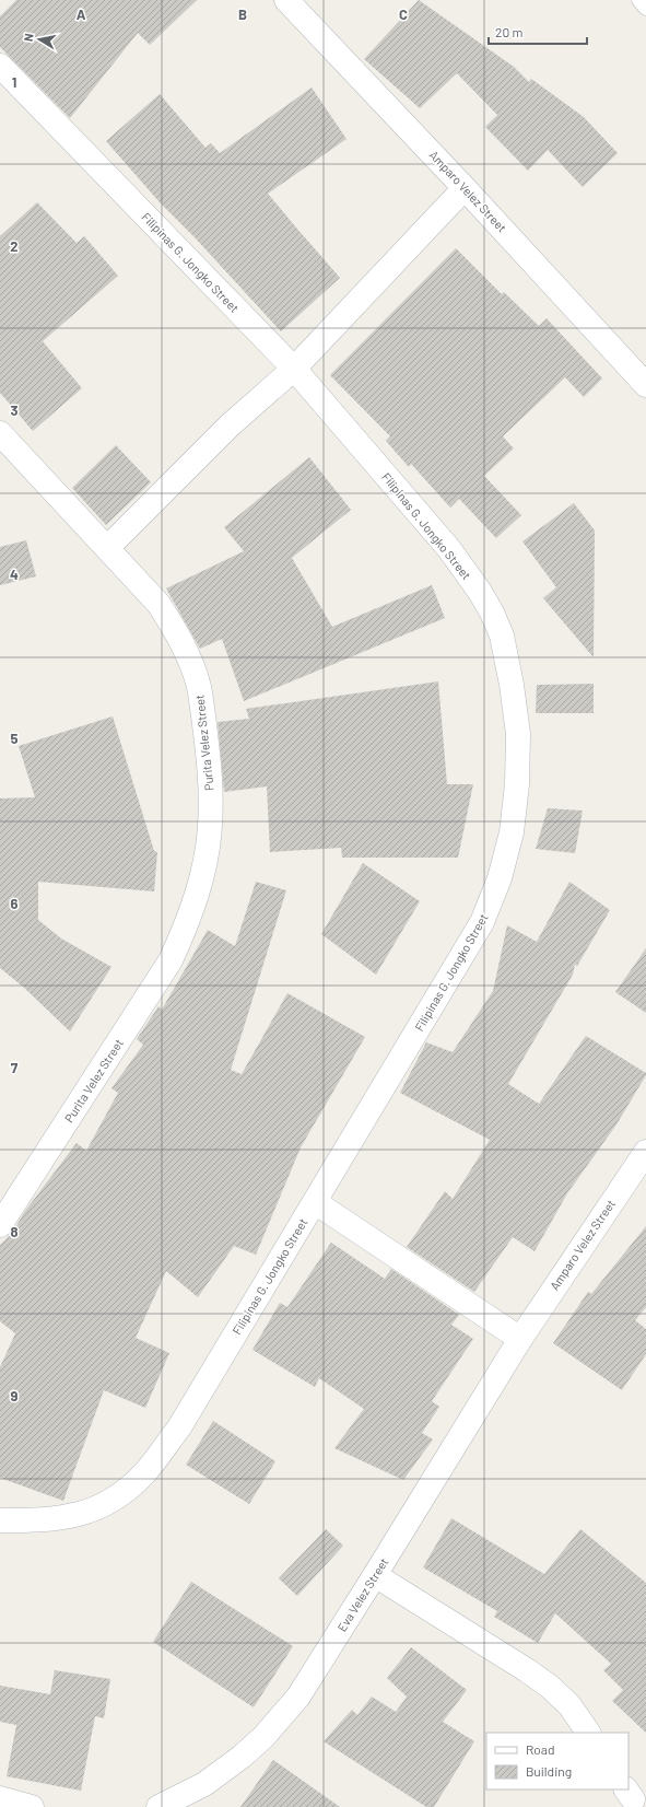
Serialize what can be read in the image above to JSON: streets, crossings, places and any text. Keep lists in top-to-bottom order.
{
  "streets": {
    "street": [
      "Amparo Velez Street",
      "Filipinas G. Jongko Street",
      "Purita Velez Street",
      "Eva Velez Street"
    ]
  },
  "crossings": [
    ["Amparo Velez Street", "Eva Velez Street"]
  ],
  "legend": ["Road", "Building"],
  "scale_bar": "20 m",
  "north": "left",
  "grid": {
    "columns": ["A", "B", "C"],
    "rows": [
      "1",
      "2",
      "3",
      "4",
      "5",
      "6",
      "7",
      "8",
      "9"
    ]
  }
}
